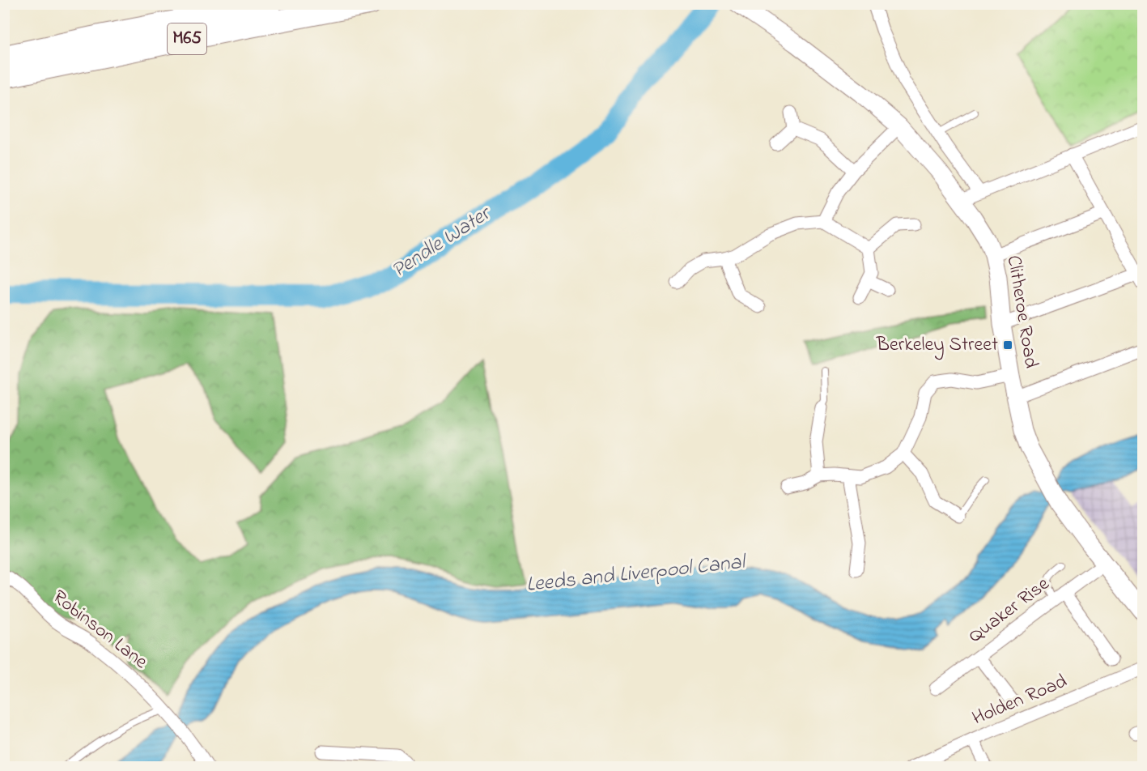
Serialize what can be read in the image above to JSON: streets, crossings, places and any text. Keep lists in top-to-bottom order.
{
  "streets": {
    "highway": ["M65"],
    "main road": ["Clitheroe Road"],
    "street": ["Quaker Rise", "Robinson Lane", "Holden Road"]
  },
  "crossings": [
    ["Clitheroe Road", "Quaker Rise"]
  ],
  "water": ["Pendle Water", "Leeds and Liverpool Canal"],
  "places": {
    "transit": ["Berkeley Street"]
  }
}
